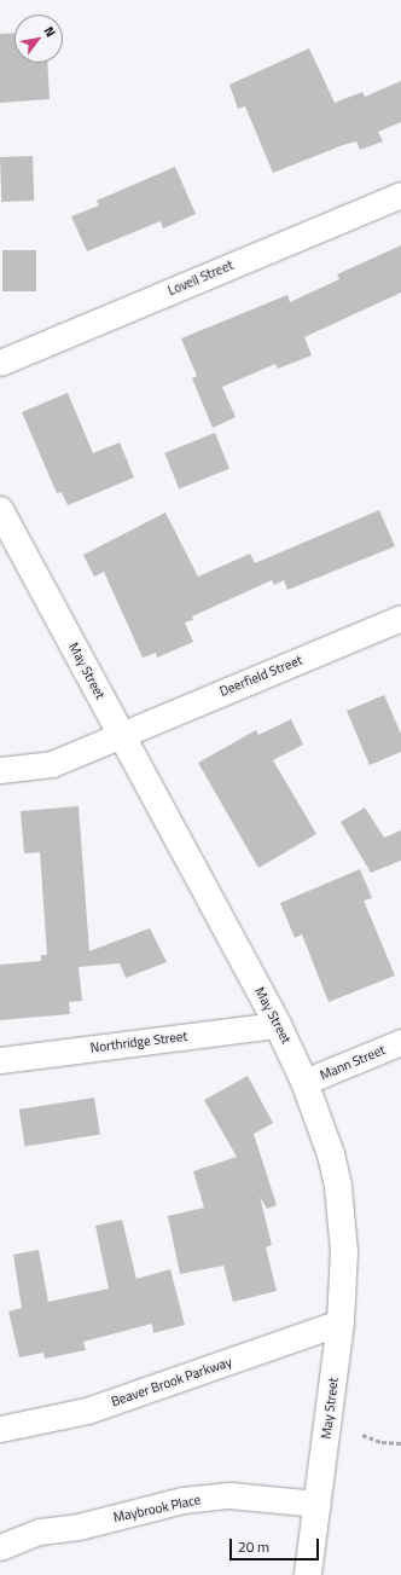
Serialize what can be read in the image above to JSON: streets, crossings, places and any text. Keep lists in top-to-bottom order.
{
  "streets": {
    "street": [
      "Lovell Street",
      "May Street",
      "Deerfield Street",
      "Northridge Street",
      "Mann Street",
      "Beaver Brook Parkway",
      "Maybrook Place"
    ]
  },
  "crossings": [
    ["May Street", "Deerfield Street"],
    ["May Street", "Northridge Street"],
    ["May Street", "Mann Street"],
    ["May Street", "Beaver Brook Parkway"],
    ["May Street", "Maybrook Place"]
  ],
  "scale_bar": "20 m",
  "north": "top right"
}
